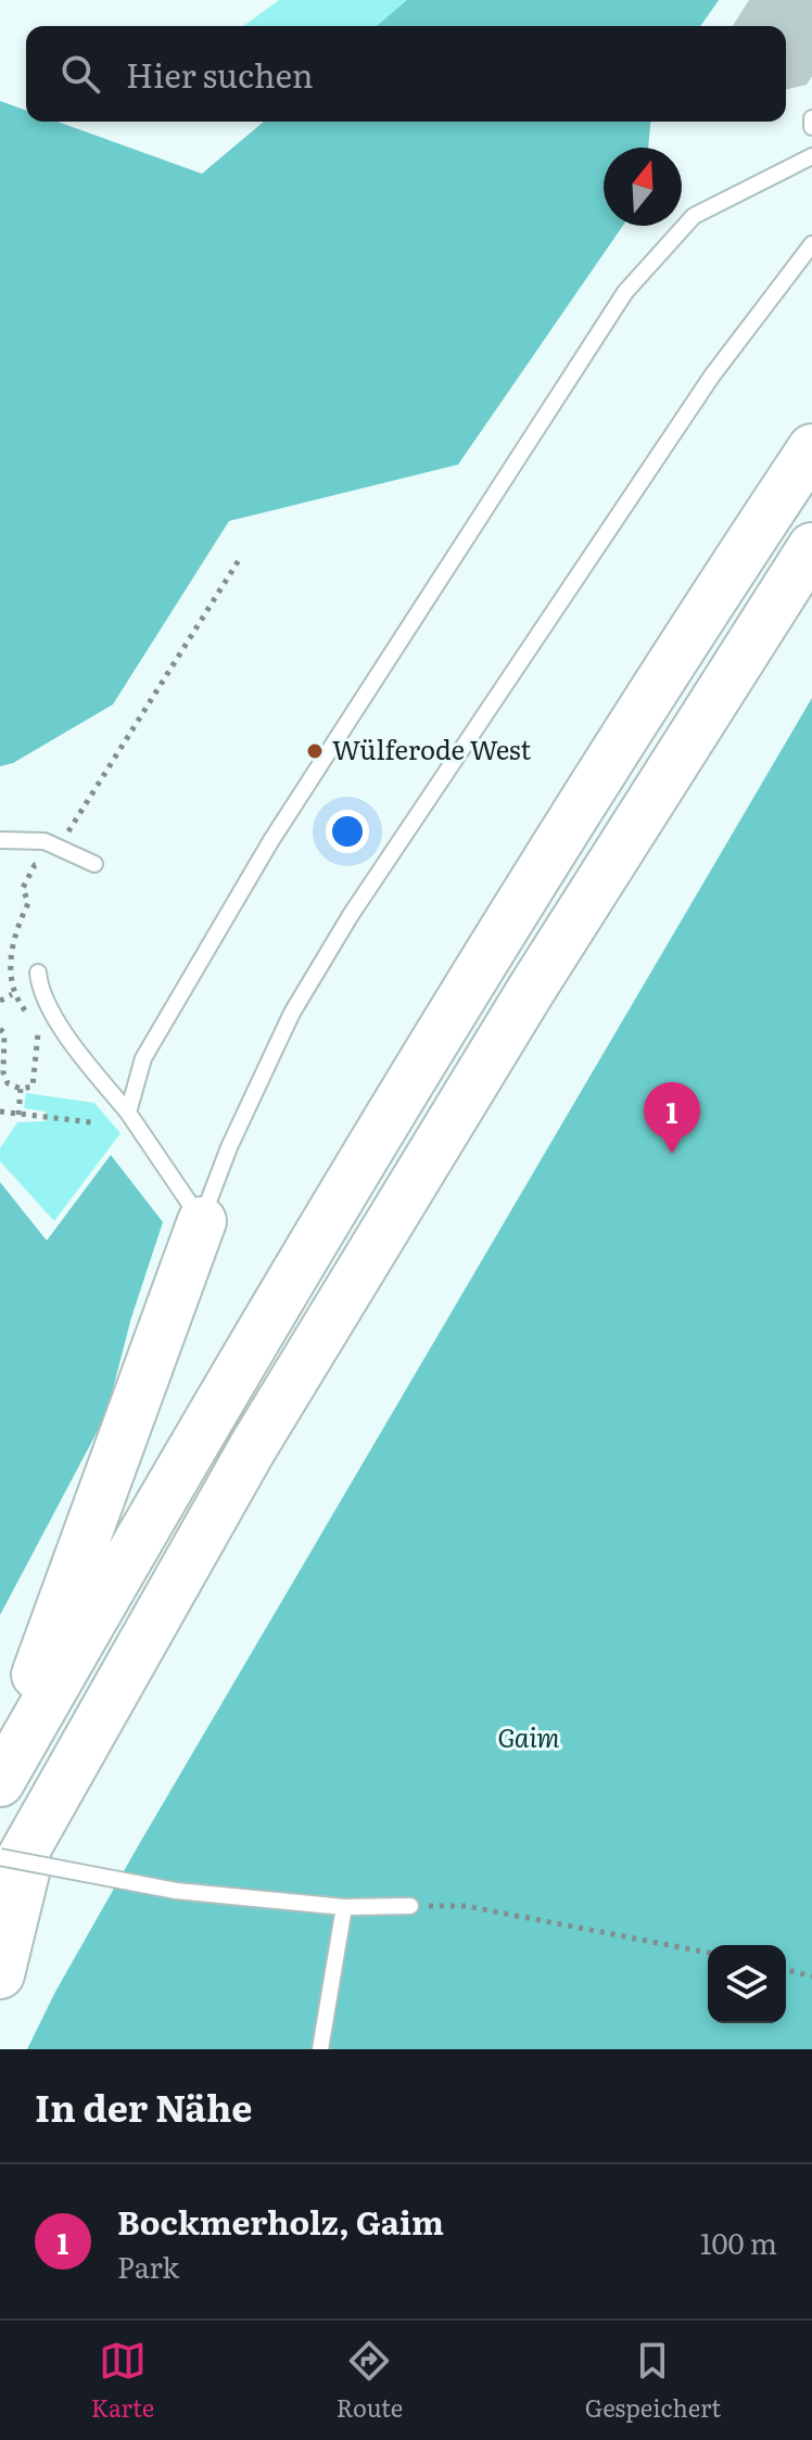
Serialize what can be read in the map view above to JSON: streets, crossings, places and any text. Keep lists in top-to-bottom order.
{
  "parks": ["Gaim"],
  "places": ["Wülferode West"],
  "north": "top",
  "page": {
    "search": "Hier suchen",
    "pins": "1",
    "heading": "In der Nähe",
    "list": [
      {
        "mark": "1",
        "name": "Bockmerholz, Gaim",
        "note": "Park",
        "value": "100 m"
      }
    ],
    "nav": ["Karte", "Route", "Gespeichert"]
  }
}
